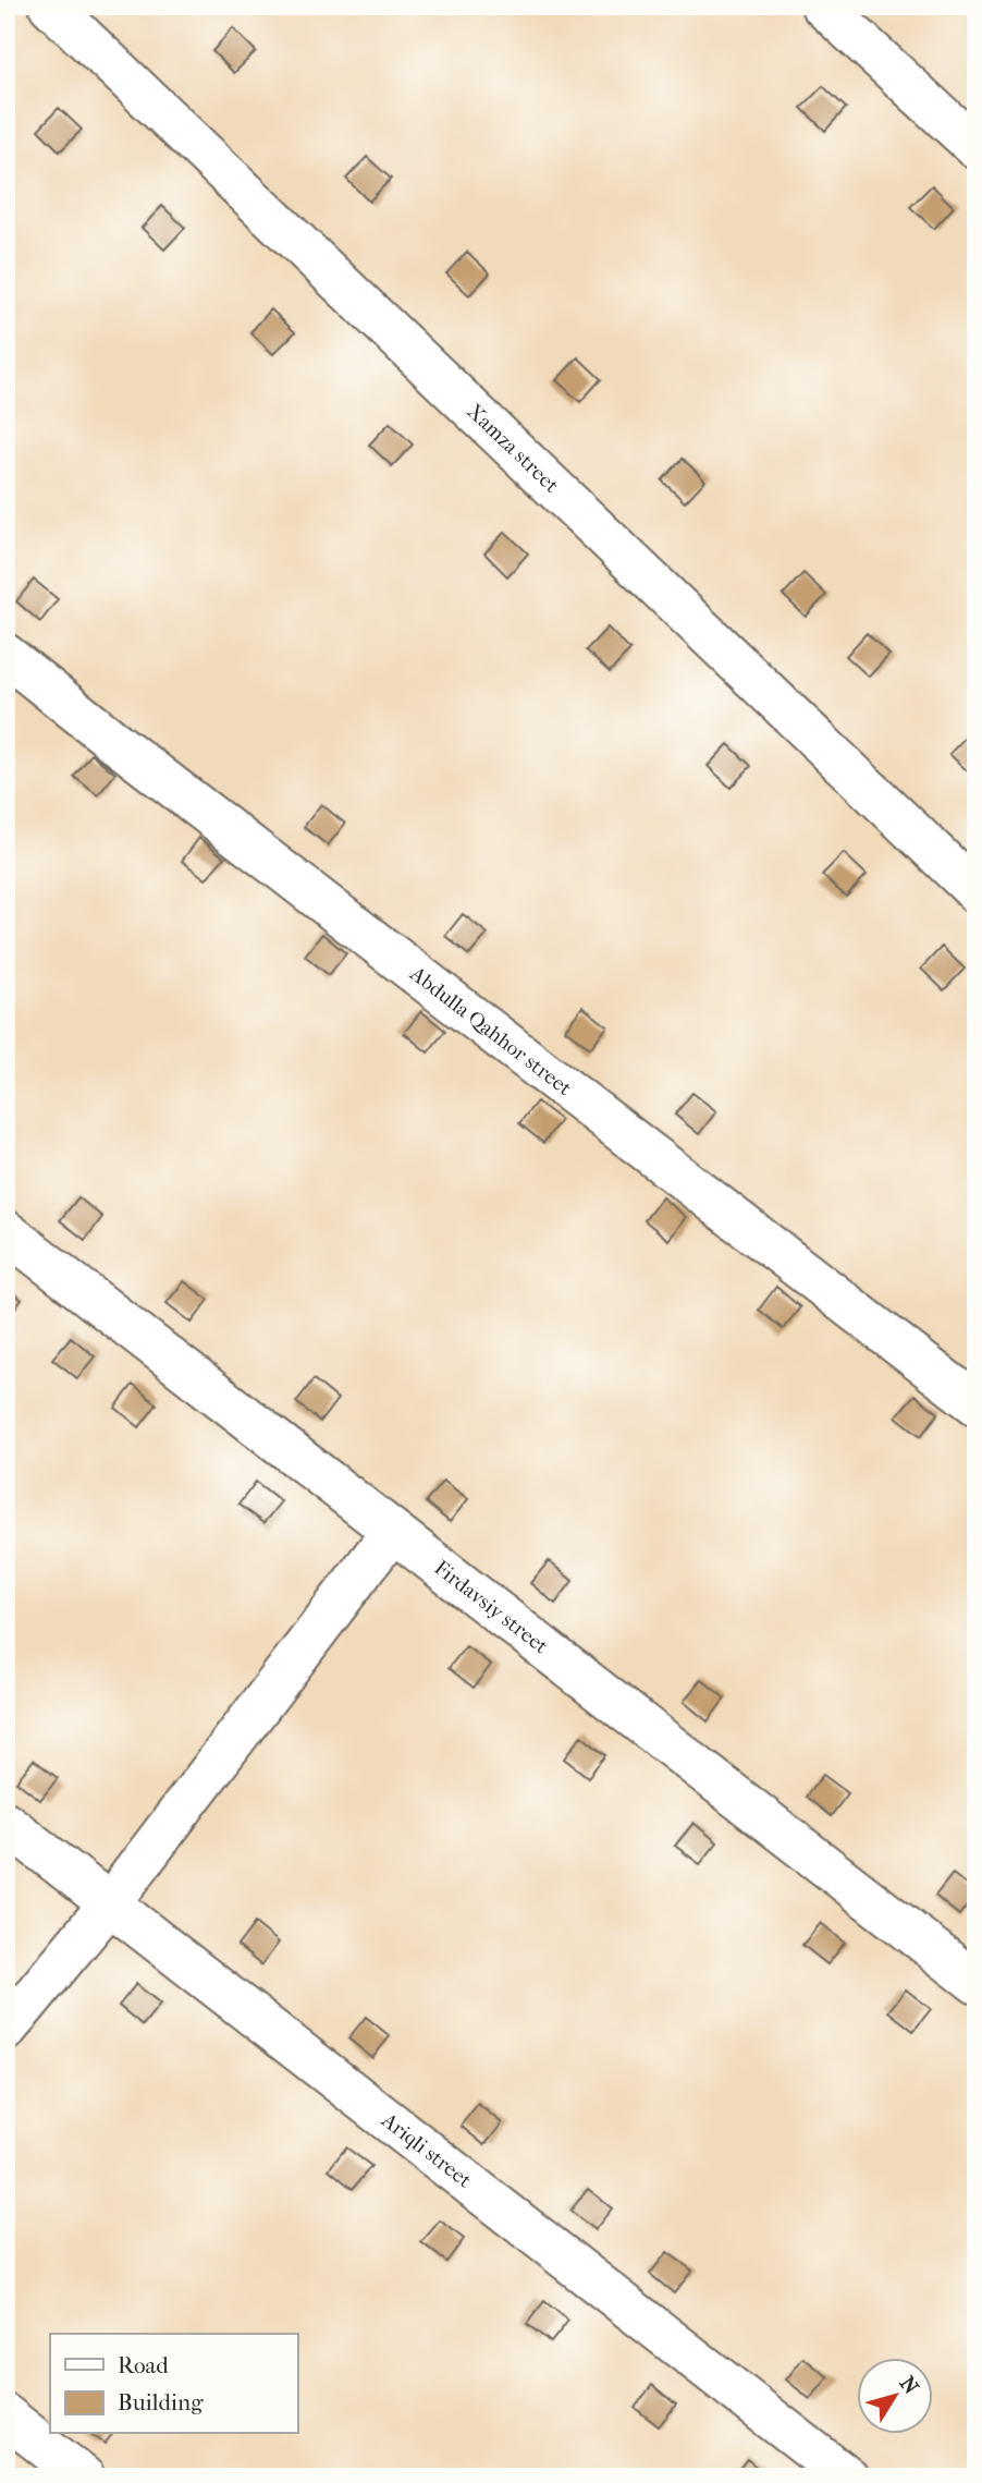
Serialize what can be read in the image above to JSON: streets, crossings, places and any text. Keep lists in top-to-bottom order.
{
  "streets": {
    "street": [
      "Xamza street",
      "Abdulla Qahhor street",
      "Firdavsiy street",
      "Ariqli street"
    ]
  },
  "legend": ["Road", "Building"],
  "north": "top right"
}
